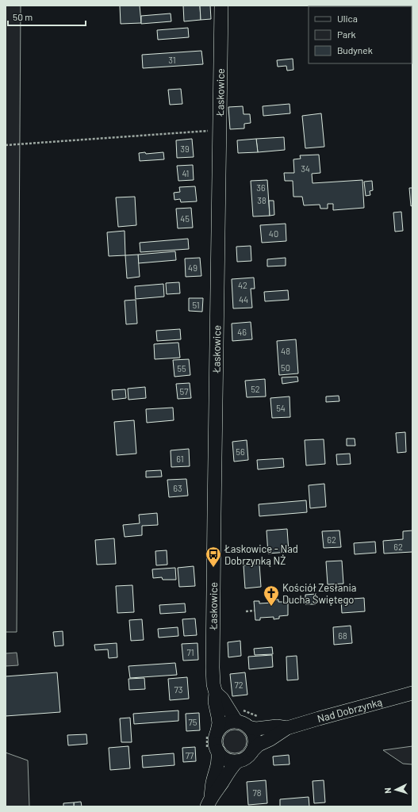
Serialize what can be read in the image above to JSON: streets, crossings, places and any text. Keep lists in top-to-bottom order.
{
  "streets": {
    "street": ["Łaskowice", "Nad Dobrzynką"]
  },
  "places": {
    "bus stop": ["Łaskowice - Nad Dobrzynką NŻ"],
    "church": ["Kościół Zesłania Ducha Świętego"]
  },
  "house_numbers": [
    "31",
    "39",
    "34",
    "41",
    "36",
    "38",
    "45",
    "40",
    "49",
    "42",
    "44",
    "51",
    "46",
    "48",
    "50",
    "55",
    "52",
    "57",
    "54",
    "56",
    "61",
    "63",
    "62",
    "62",
    "68",
    "71",
    "72",
    "73",
    "75",
    "77",
    "78"
  ],
  "legend": ["Ulica", "Park", "Budynek"],
  "scale_bar": "50 m",
  "north": "left"
}
